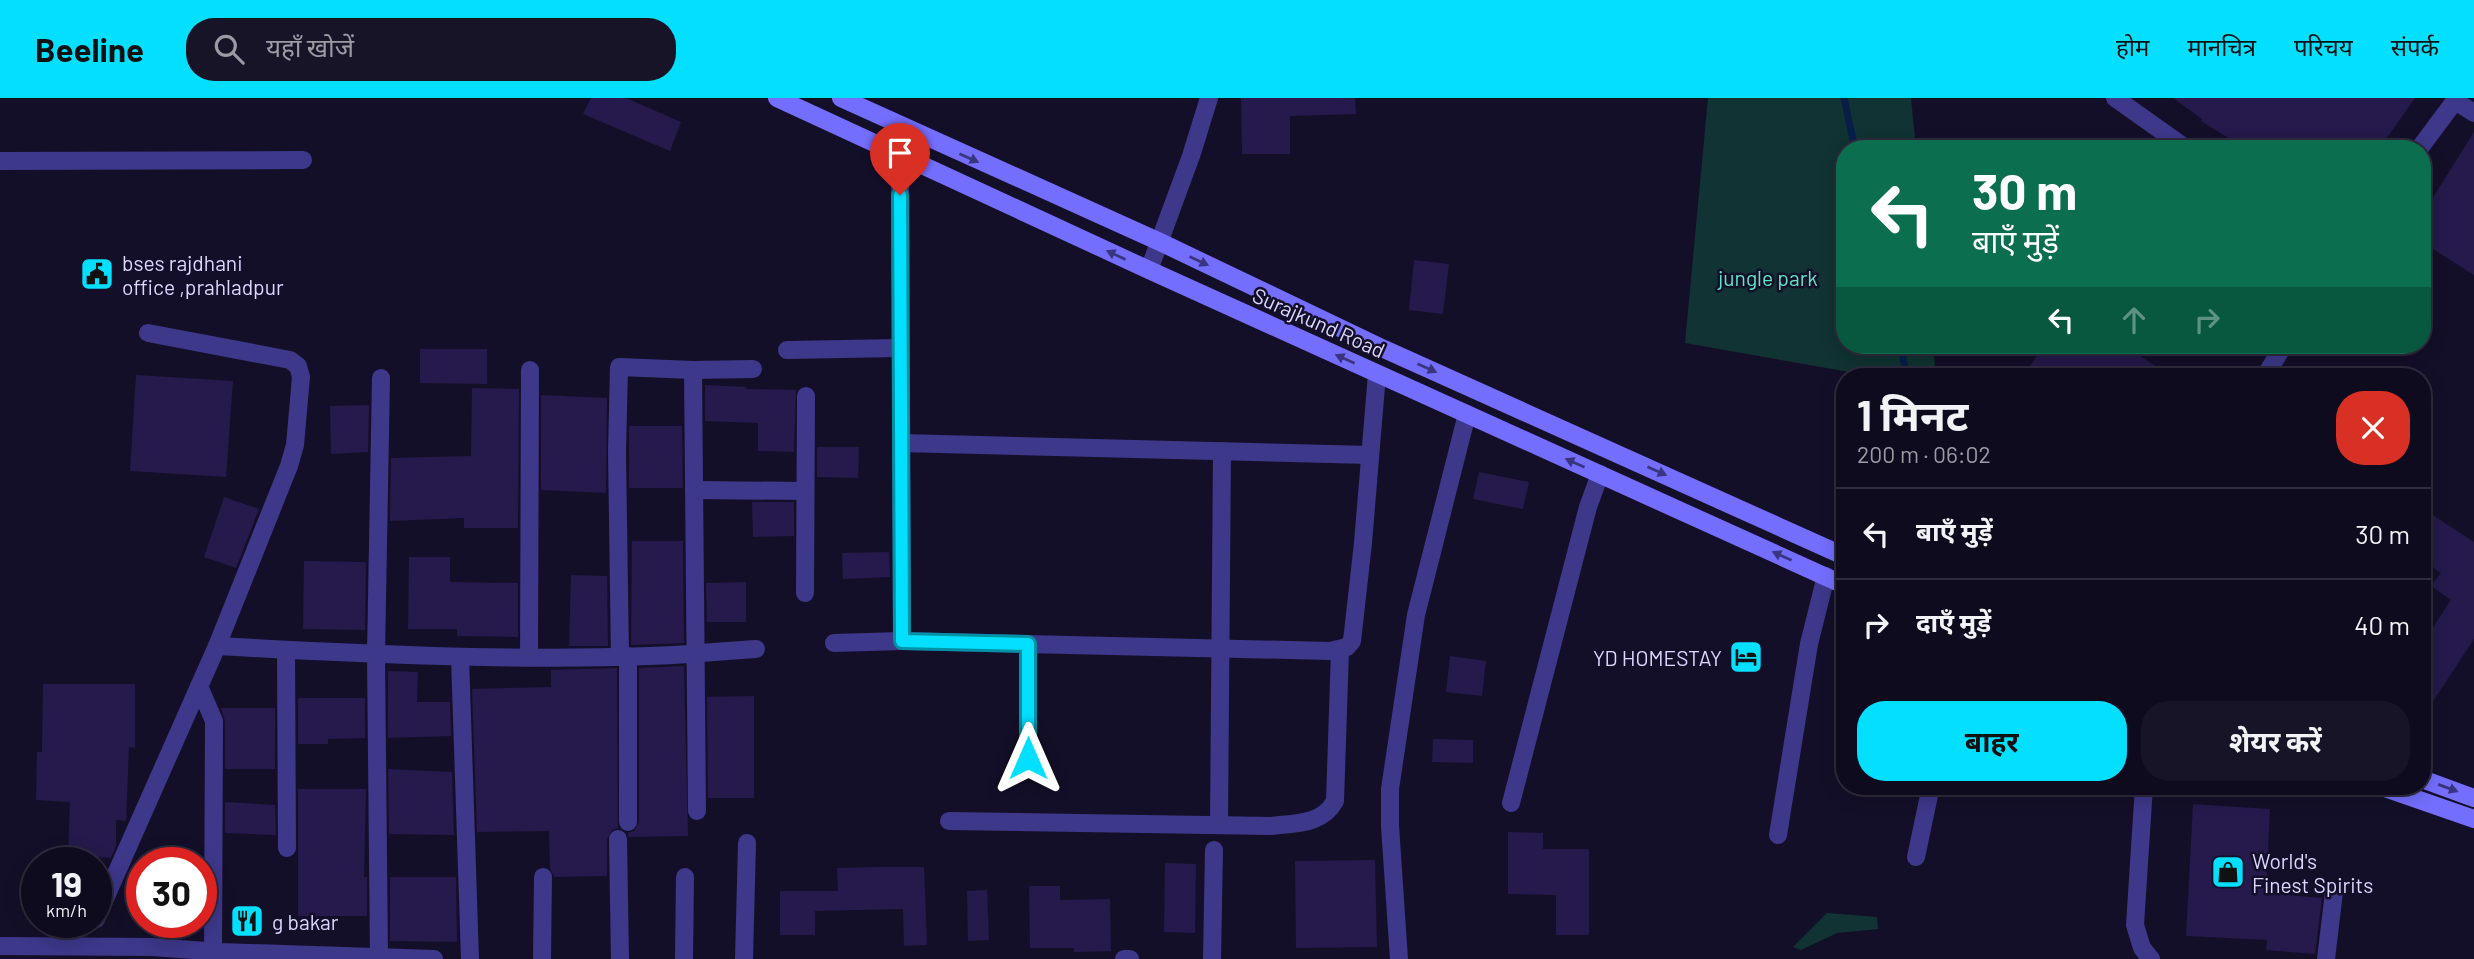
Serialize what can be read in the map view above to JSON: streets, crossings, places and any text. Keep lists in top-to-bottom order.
{
  "streets": {
    "main road": ["Surajkund Road"]
  },
  "parks": ["jungle park"],
  "places": {
    "public building": ["bses rajdhani office ,prahladpur"],
    "hotel": ["YD HOMESTAY"],
    "shop": ["World's Finest Spirits"],
    "restaurant": ["g bakar"]
  },
  "page": {
    "header": "Beeline",
    "search": "यहाँ खोजें",
    "nav": [
      "होम",
      "मानचित्र",
      "परिचय",
      "संपर्क"
    ],
    "turn": ["30 m", "बाएँ मुड़ें"],
    "heading": ["1 मिनट", "200 m · 06:02"],
    "list": [
      {
        "name": "बाएँ मुड़ें",
        "value": "30 m"
      },
      {
        "name": "दाएँ मुड़ें",
        "value": "40 m"
      }
    ],
    "buttons": ["बाहर", "शेयर करें"],
    "speed": "19 km/h",
    "limit": "30"
  }
}
